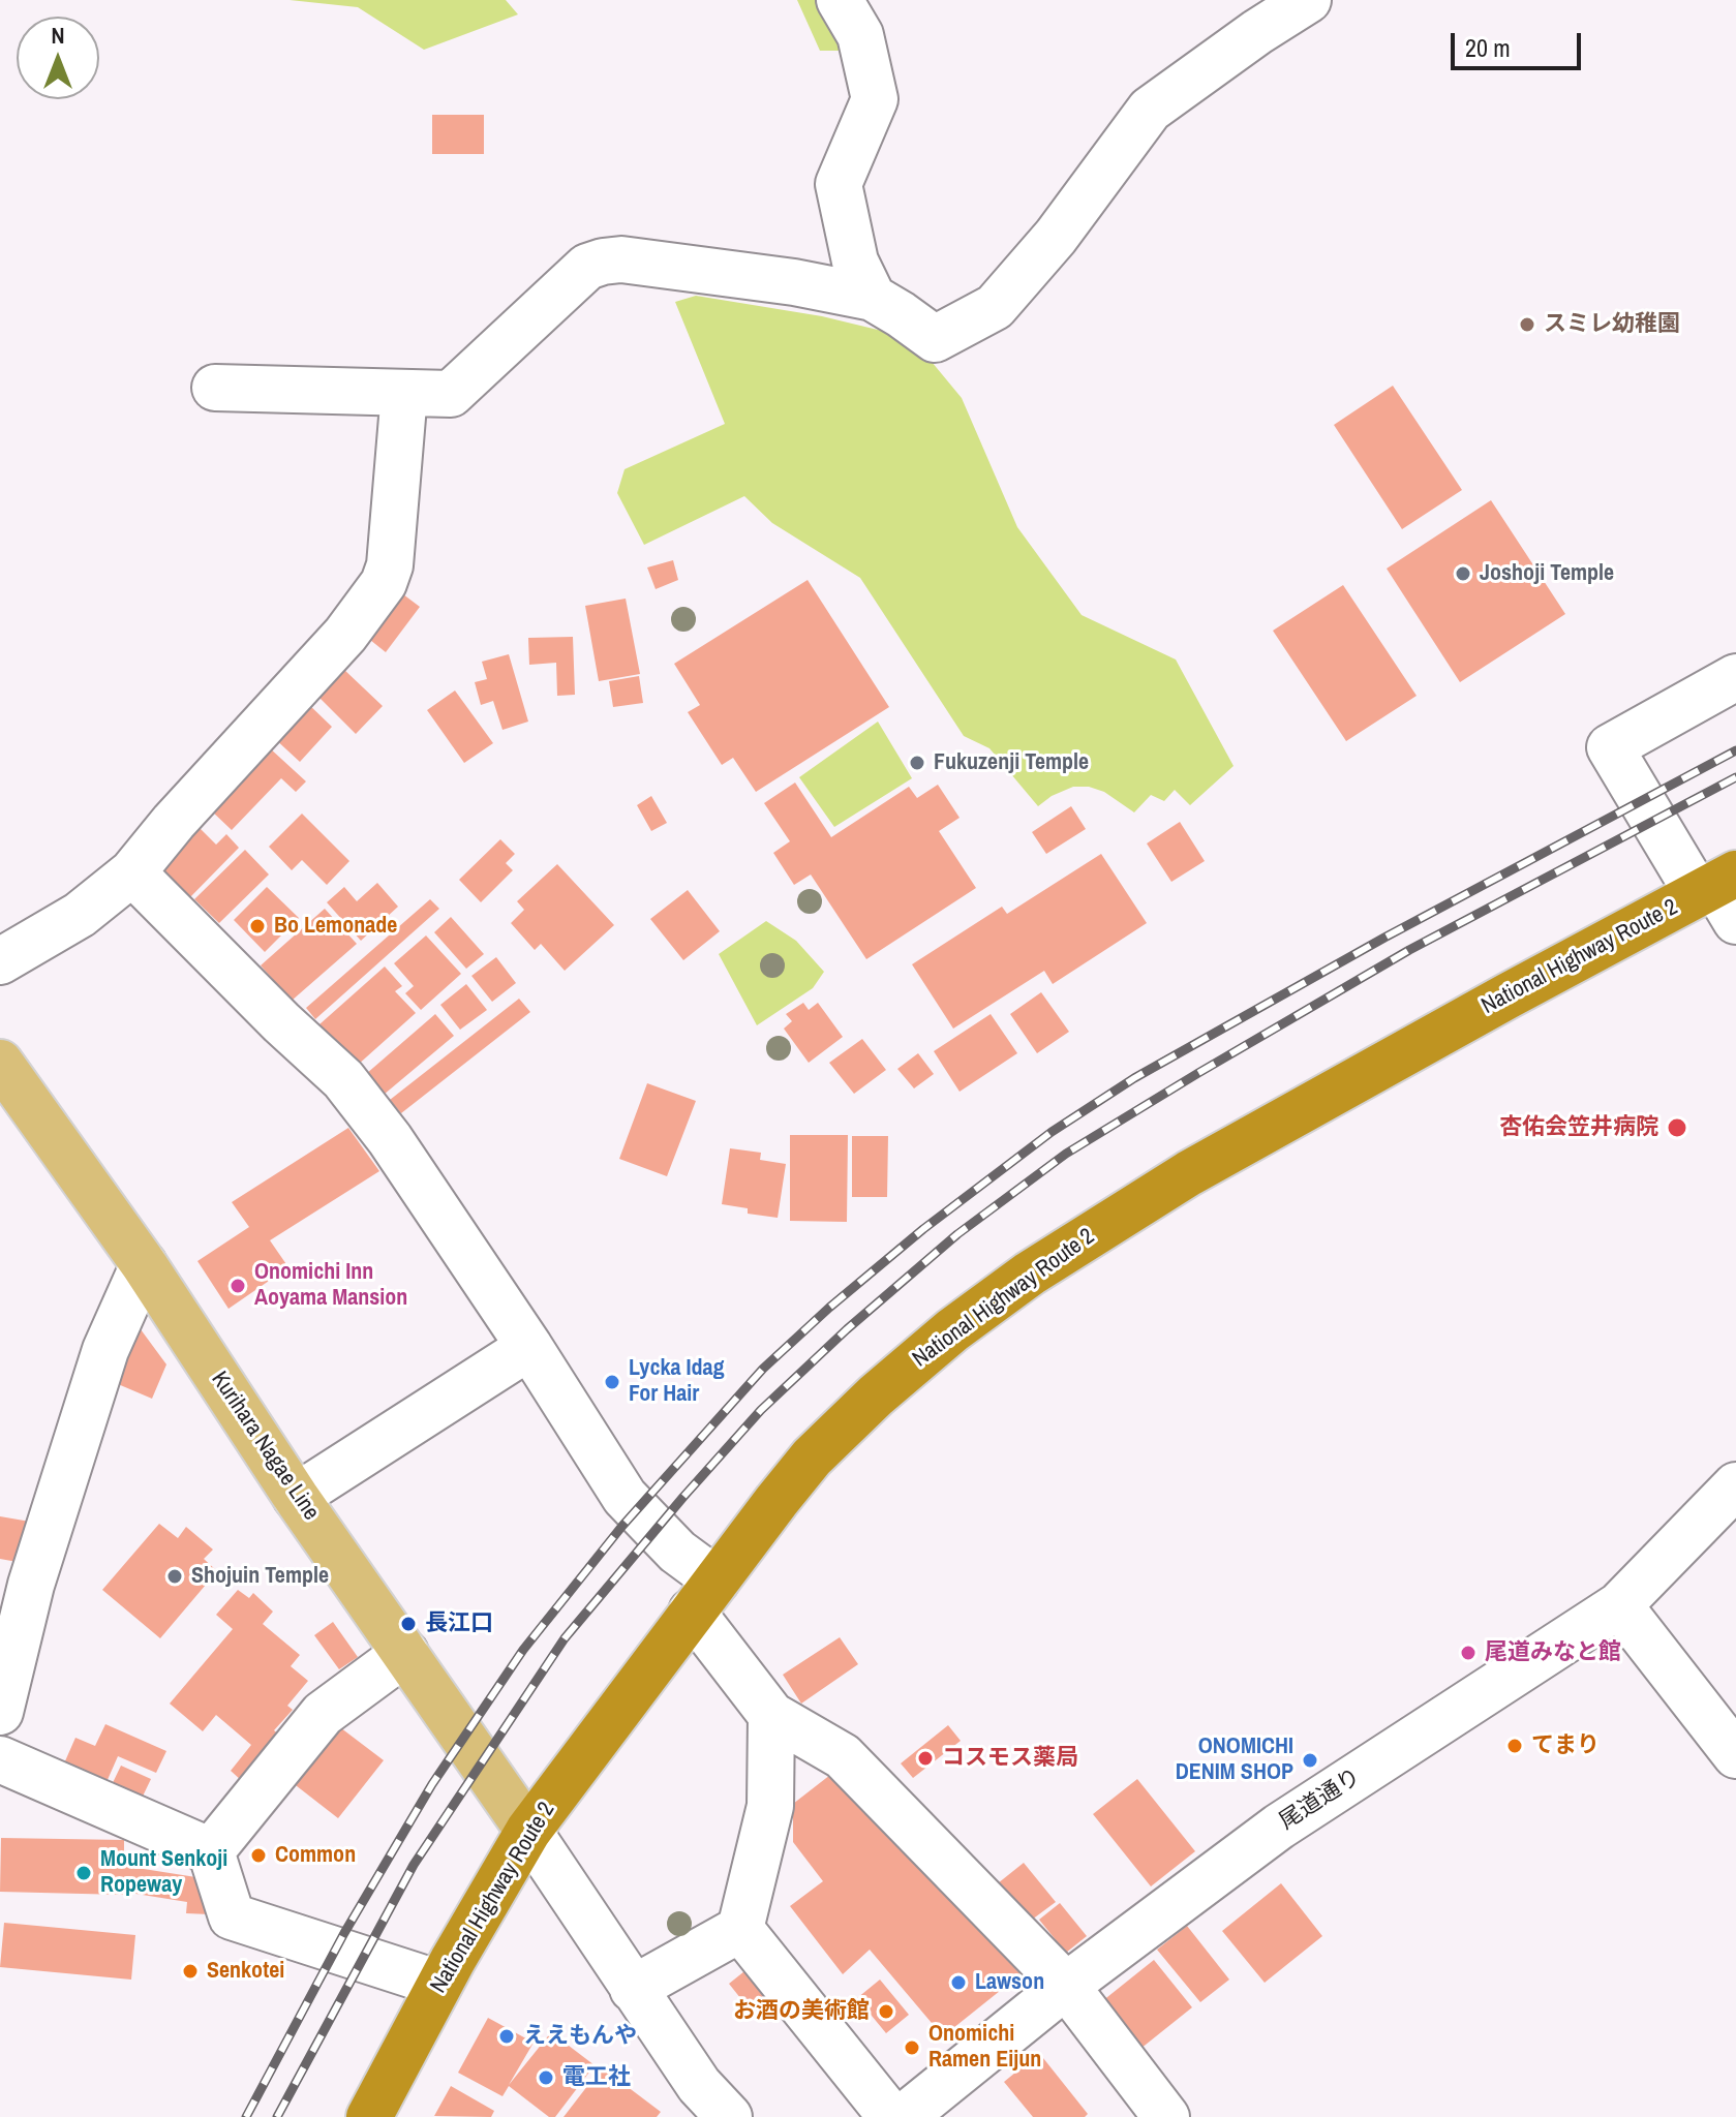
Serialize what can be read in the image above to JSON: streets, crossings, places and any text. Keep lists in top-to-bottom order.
{
  "streets": {
    "highway": ["National Highway Route 2"],
    "main road": ["Kurihara Nagae Line"],
    "street": ["尾道通り"]
  },
  "crossings": [
    ["National Highway Route 2", "Kurihara Nagae Line"]
  ],
  "places": [
    "スミレ幼稚園",
    "Joshoji Temple",
    "Fukuzenji Temple",
    "Bo Lemonade",
    "杏佑会笠井病院",
    "Onomichi Inn Aoyama Mansion",
    "Lycka Idag For Hair",
    "Shojuin Temple",
    "長江口",
    "尾道みなと館",
    "てまり",
    "コスモス薬局",
    "ONOMICHI DENIM SHOP",
    "Common",
    "Mount Senkoji Ropeway",
    "Senkotei",
    "Lawson",
    "お酒の美術館",
    "ええもんや",
    "Onomichi Ramen Eijun",
    "電工社"
  ],
  "scale_bar": "20 m",
  "north": "top"
}
